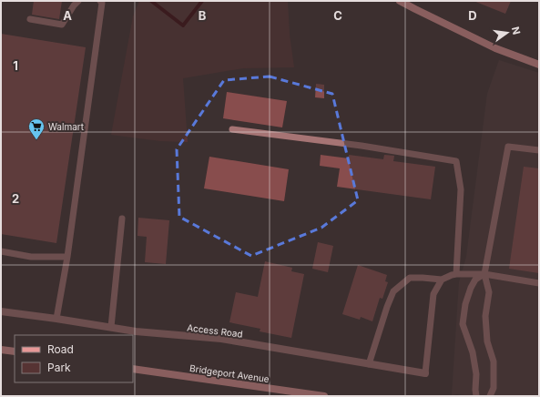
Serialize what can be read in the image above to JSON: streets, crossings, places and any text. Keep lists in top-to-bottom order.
{
  "streets": {
    "main road": ["Bridgeport Avenue"],
    "street": ["Access Road"]
  },
  "places": {
    "supermarket": ["Walmart"]
  },
  "legend": ["Road", "Park"],
  "north": "right",
  "grid": {
    "columns": [
      "A",
      "B",
      "C",
      "D"
    ],
    "rows": ["1", "2"]
  }
}
